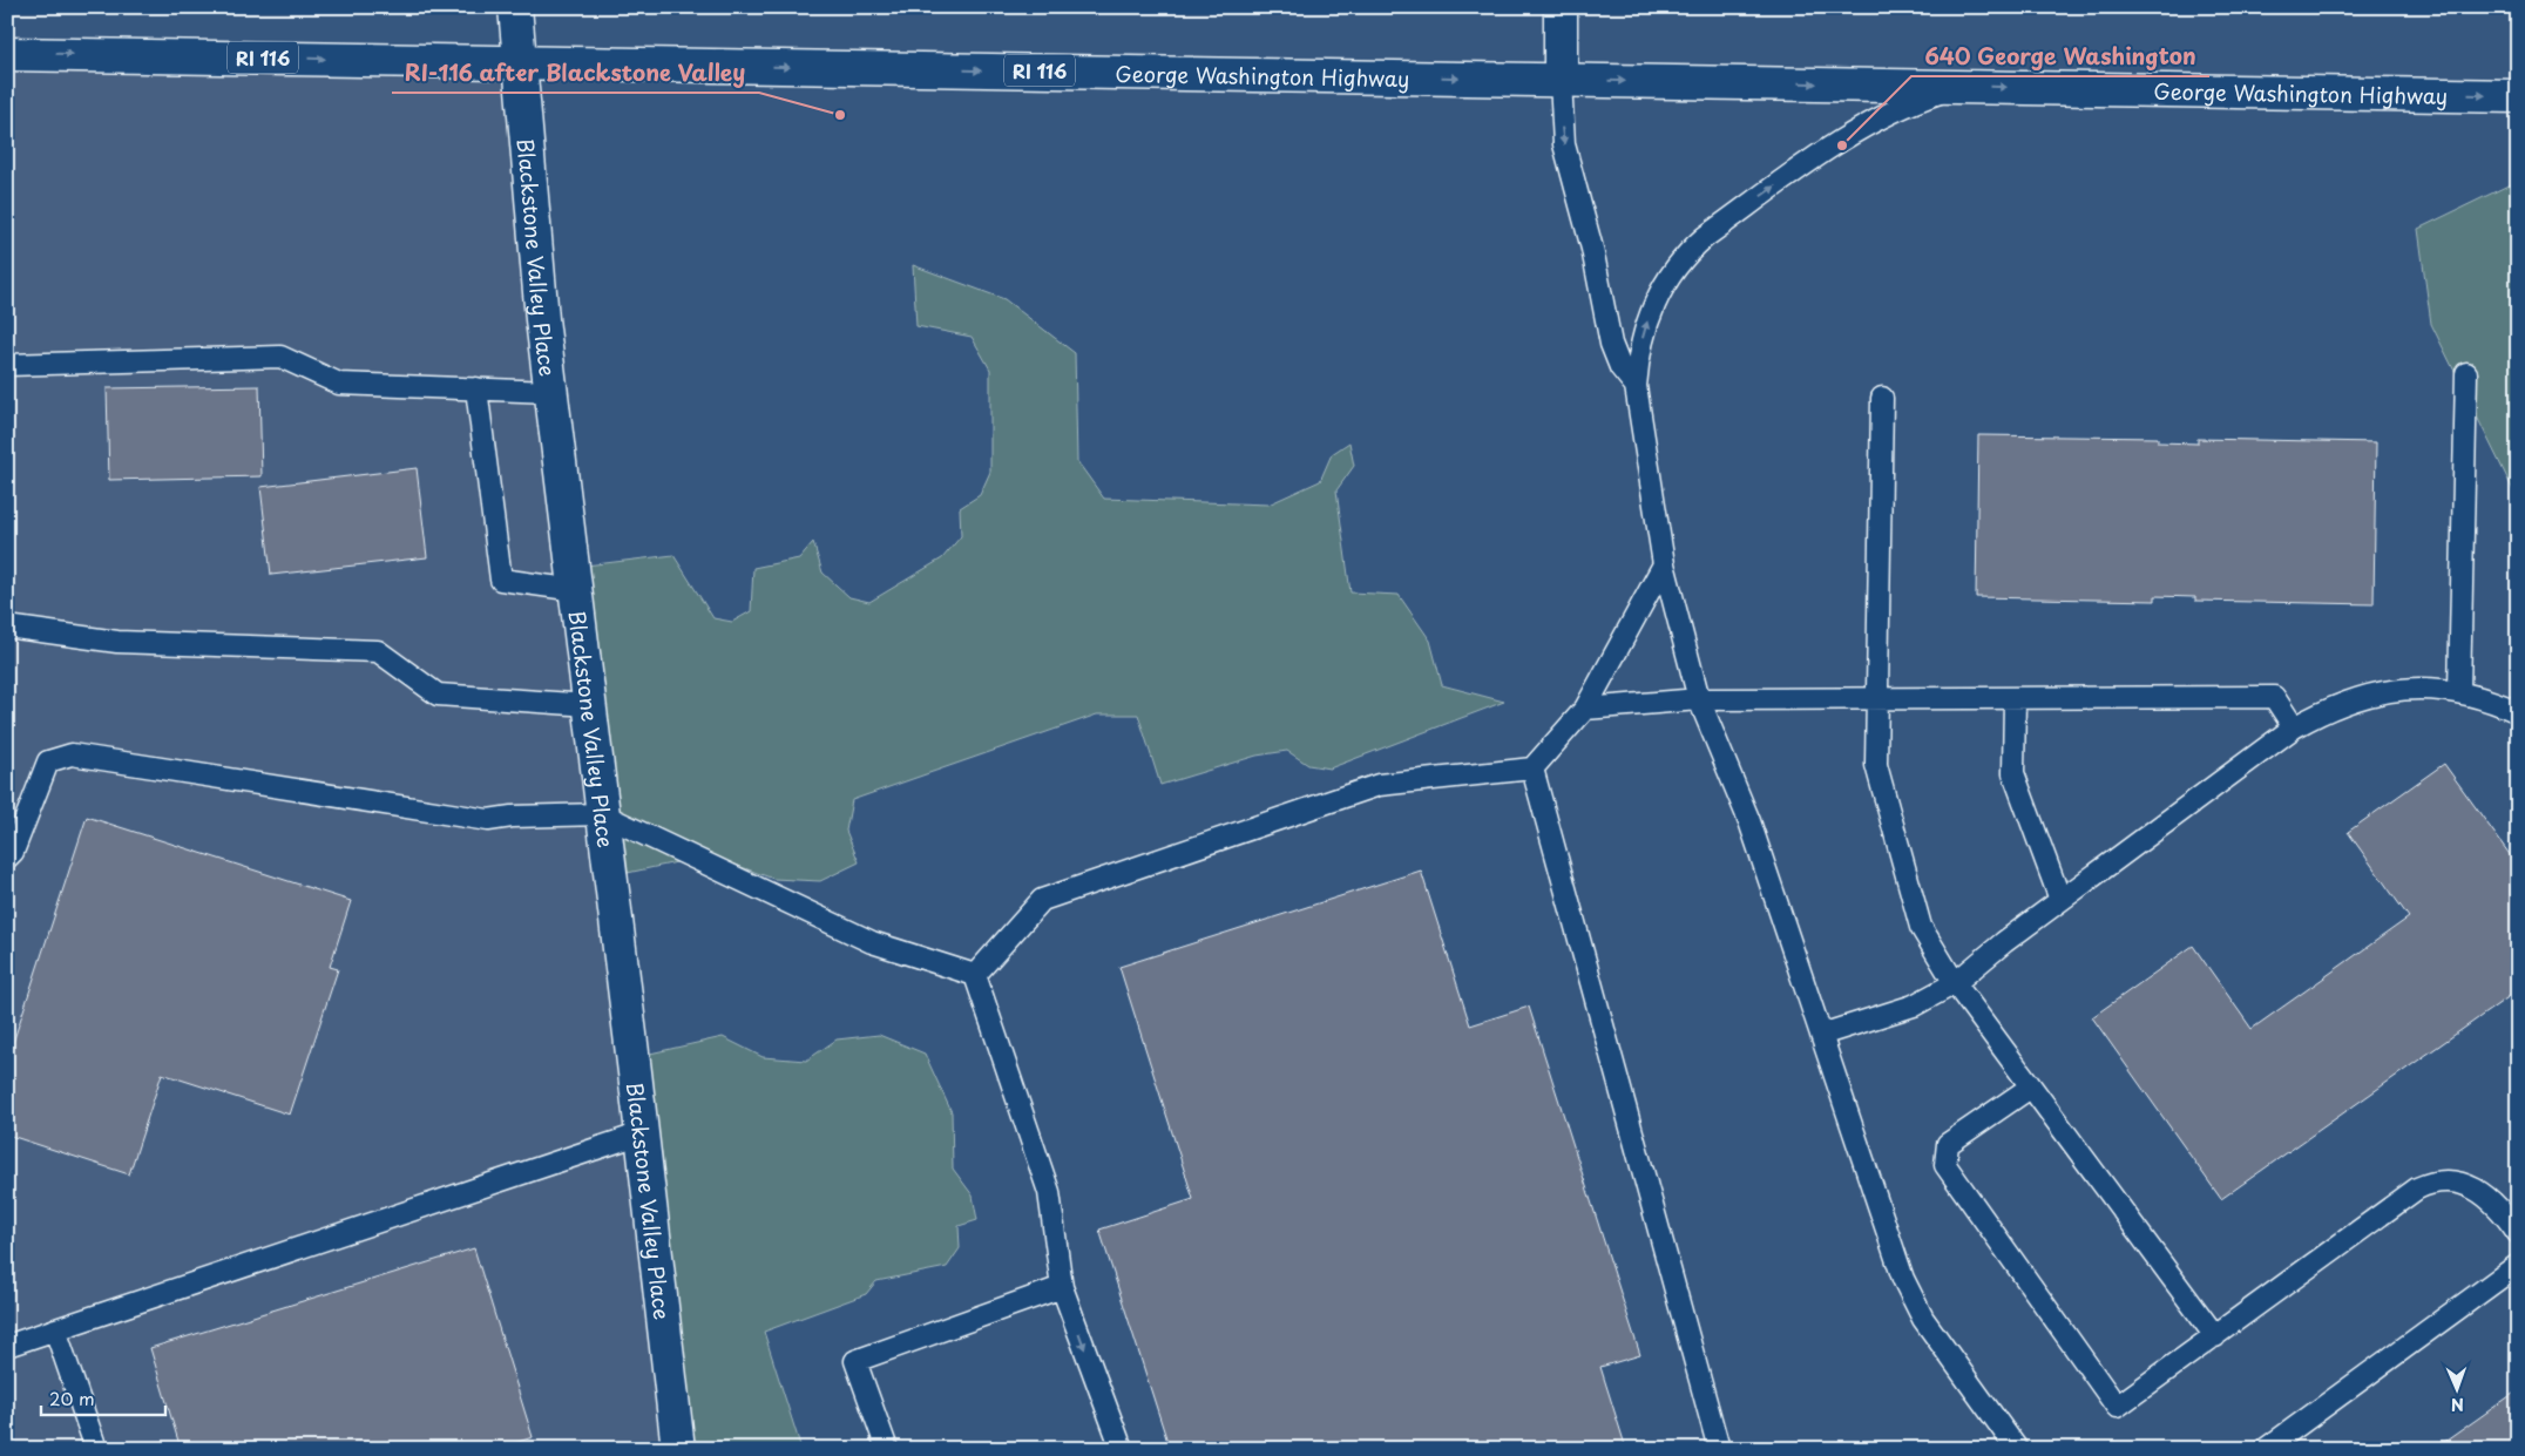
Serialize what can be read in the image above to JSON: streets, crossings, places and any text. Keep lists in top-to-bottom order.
{
  "streets": {
    "main road": ["RI 116", "George Washington Highway", "Blackstone Valley Place"]
  },
  "crossings": [
    ["George Washington Highway", "Blackstone Valley Place"]
  ],
  "one_way": ["George Washington Highway"],
  "places": ["RI-116 after Blackstone Valley", "640 George Washington"],
  "scale_bar": "20 m",
  "north": "bottom"
}
